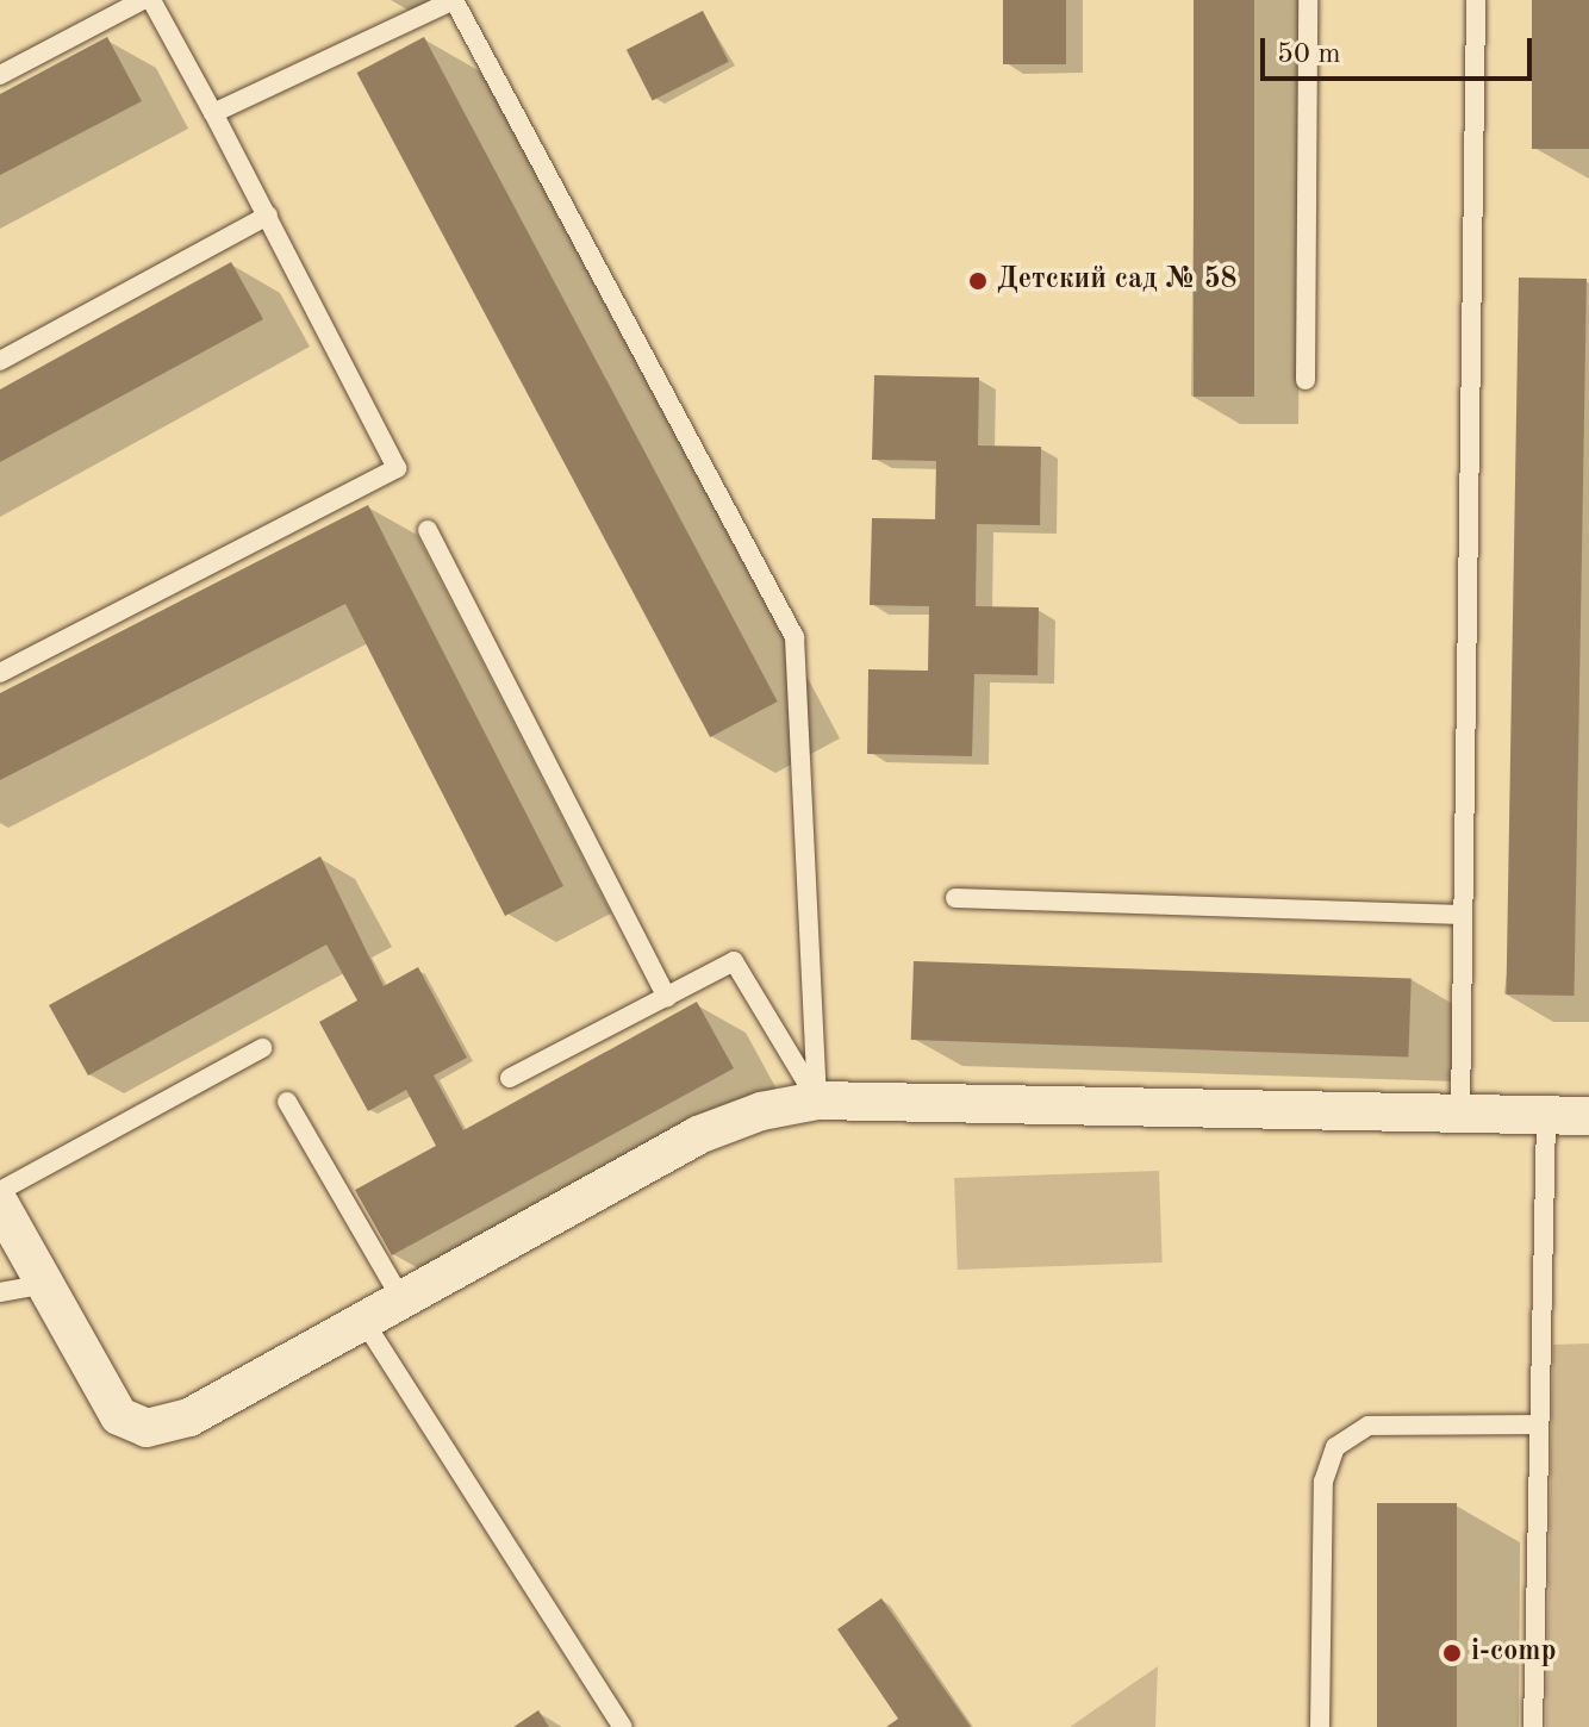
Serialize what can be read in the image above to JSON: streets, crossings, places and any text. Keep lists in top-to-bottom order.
{
  "places": ["Детский сад № 58", "i-comp"],
  "scale_bar": "50 m"
}
